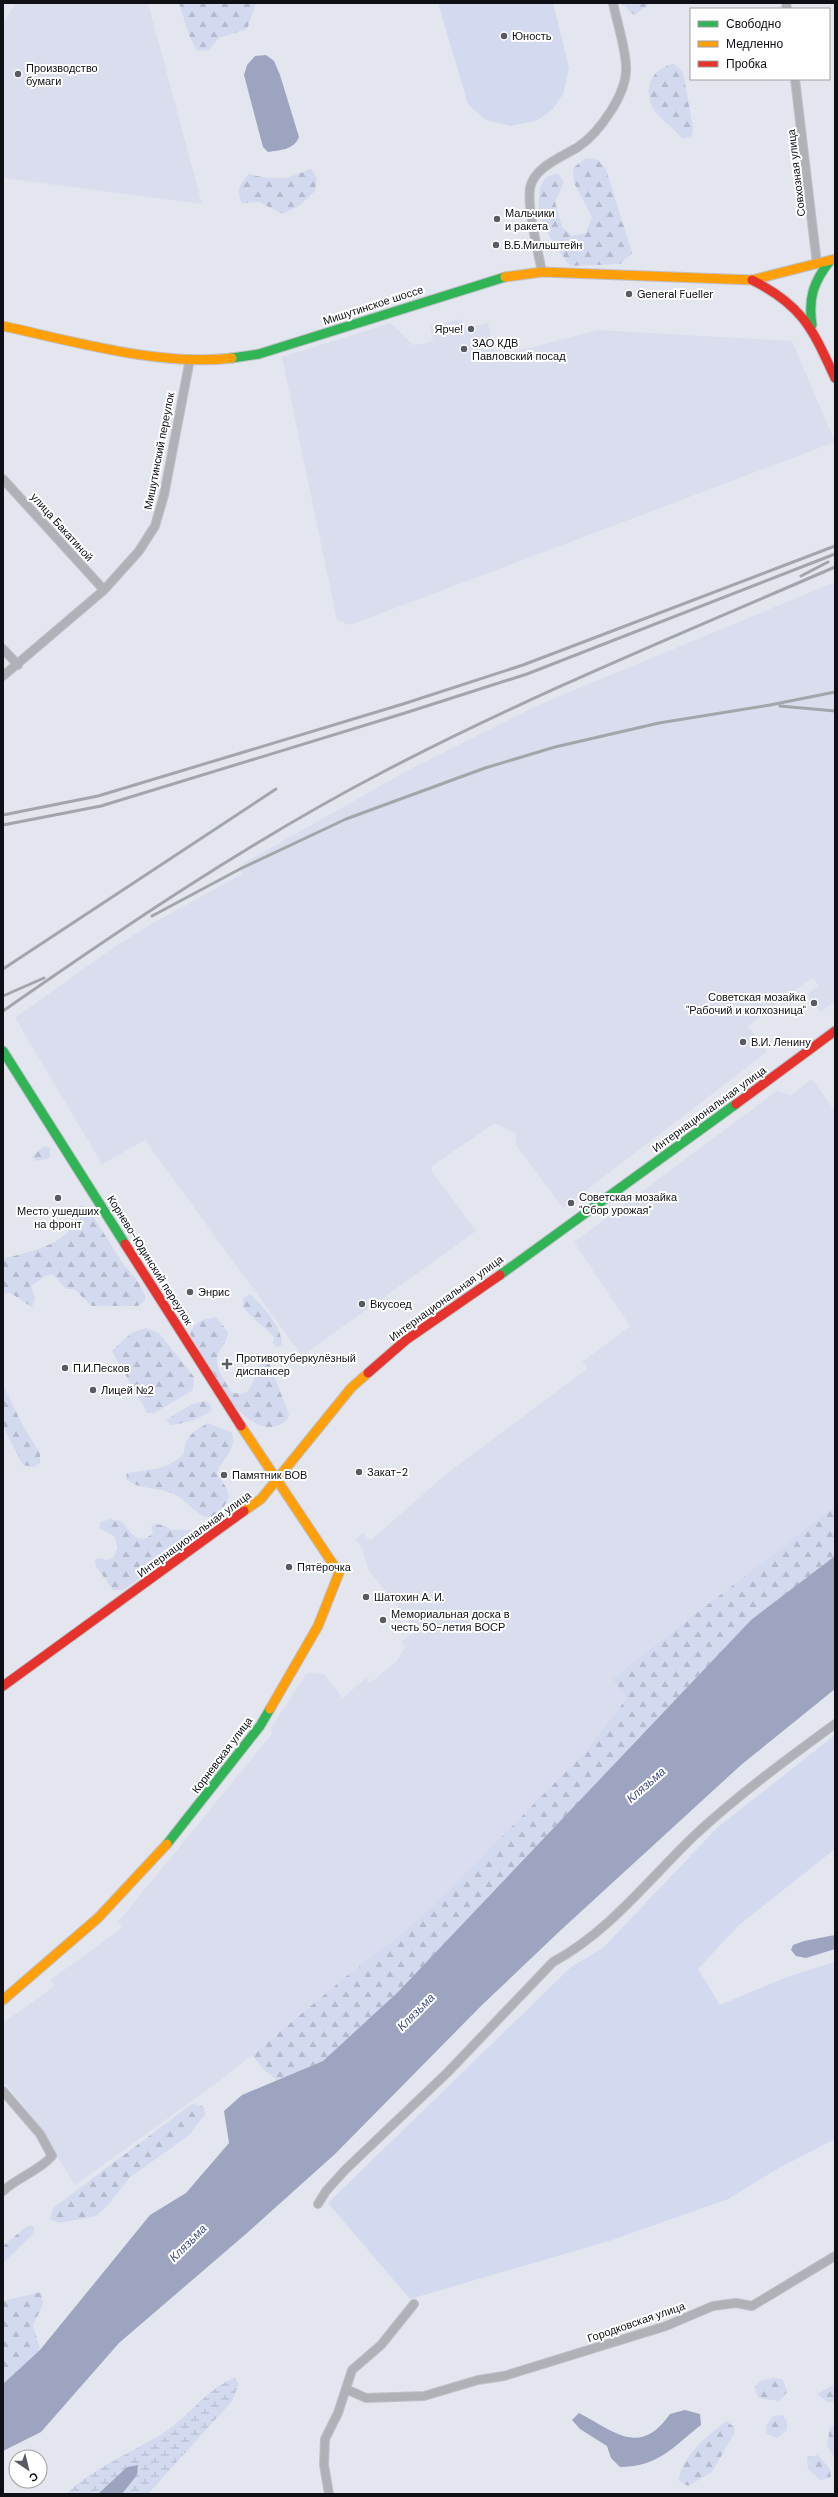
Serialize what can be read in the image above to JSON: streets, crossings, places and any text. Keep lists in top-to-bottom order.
{
  "streets": {
    "street": [
      "Совхозная улица",
      "Мишутинское шоссе",
      "Мишутинский переулок",
      "улица Бакатиной",
      "Интернациональная улица",
      "Корнево-Юдинский переулок",
      "Корневская улица",
      "Городковская улица"
    ]
  },
  "crossings": [
    ["Мишутинское шоссе", "Мишутинский переулок"],
    ["Мишутинский переулок", "улица Бакатиной"],
    ["Интернациональная улица", "Корнево-Юдинский переулок"],
    ["Интернациональная улица", "Корневская улица"],
    ["Корнево-Юдинский переулок", "Корневская улица"]
  ],
  "water": ["Клязьма"],
  "places": {
    "other": [
      "Юность",
      "Производство бумаги",
      "Мальчики и ракета",
      "В.Б.Мильштейн",
      "General Fueller",
      "Ярче!",
      "ЗАО КДВ Павловский посад",
      "Советская мозайка \"Рабочий и колхозница\"",
      "В.И. Ленину",
      "Место ушедших на фронт",
      "Советская мозайка \"Сбор урожая\"",
      "Энрис",
      "Вкусоед",
      "П.И.Песков",
      "Лицей №2",
      "Закат-2",
      "Памятник ВОВ",
      "Пятёрочка",
      "Шатохин А. И.",
      "Мемориальная доска в честь 50-летия ВОСР"
    ],
    "health": ["Противотуберкулёзный диспансер"]
  },
  "legend": ["Свободно", "Медленно", "Пробка"],
  "north": "bottom right"
}
